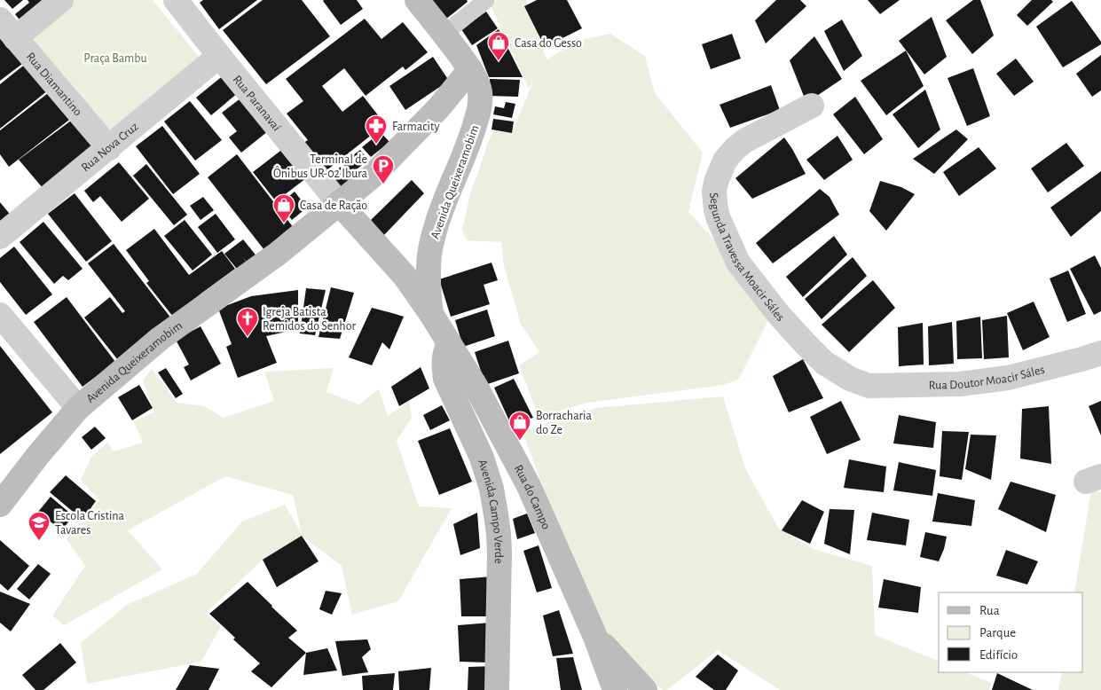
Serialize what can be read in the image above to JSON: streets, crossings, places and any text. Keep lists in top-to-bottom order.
{
  "streets": {
    "main road": ["Avenida Queixeramobim", "Rua do Campo", "Avenida Campo Verde"],
    "street": [
      "Rua Diamantino",
      "Rua Paranavaí",
      "Rua Nova Cruz",
      "Segunda Travessa Moacir Sáles",
      "Rua Doutor Moacir Sáles"
    ]
  },
  "crossings": [
    ["Rua Diamantino", "Rua Nova Cruz"],
    ["Rua Paranavaí", "Rua Nova Cruz"],
    ["Rua Paranavaí", "Avenida Queixeramobim"],
    ["Avenida Queixeramobim", "Rua do Campo"],
    ["Segunda Travessa Moacir Sáles", "Rua Doutor Moacir Sáles"],
    ["Rua do Campo", "Avenida Campo Verde"]
  ],
  "parks": ["Praça Bambu"],
  "places": {
    "shop": ["Casa do Gesso", "Casa de Ração", "Borracharia do Ze"],
    "pharmacy": ["Farmacity"],
    "parking": ["Terminal de Ônibus UR-02 Ibura"],
    "church": ["Igreja Batista Remidos do Senhor"],
    "school or university": ["Escola Cristina Tavares"]
  },
  "legend": ["Rua", "Parque", "Edifício"]
}
